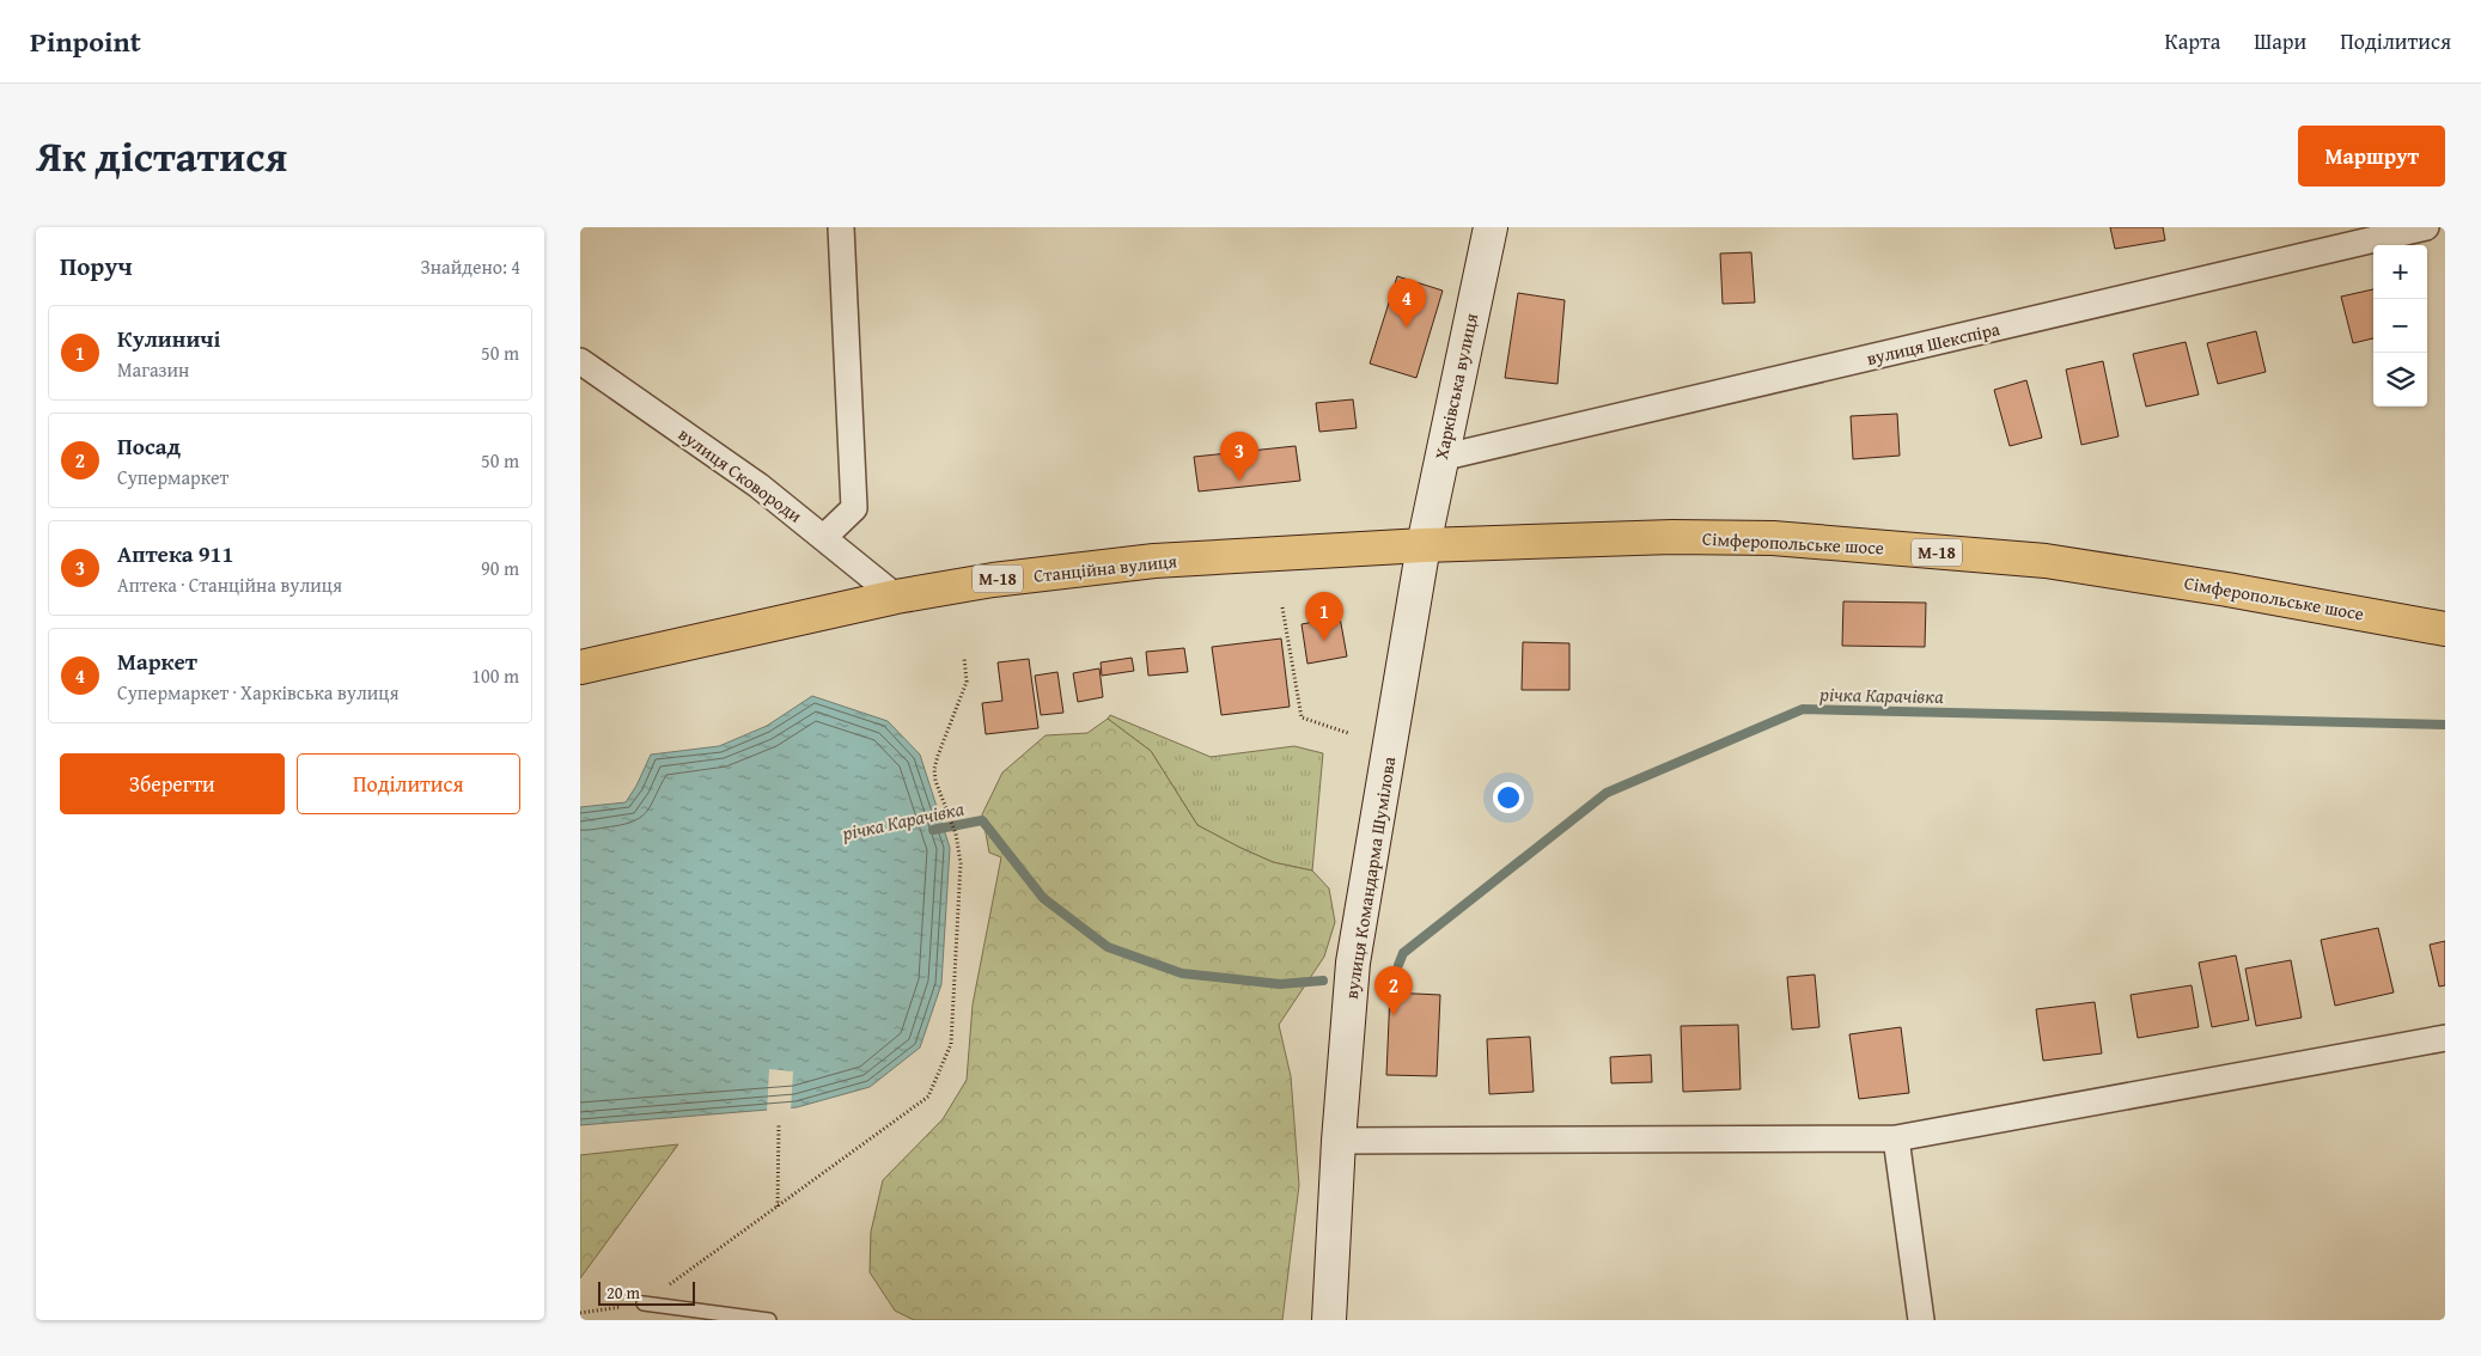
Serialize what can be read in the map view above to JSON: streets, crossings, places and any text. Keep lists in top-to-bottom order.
{
  "streets": {
    "highway": ["Сімферопольське шосе", "М-18", "Станційна вулиця"],
    "street": [
      "вулиця Шекспіра",
      "Харківська вулиця",
      "вулиця Сковороди",
      "вулиця Командарма Шумілова"
    ]
  },
  "crossings": [
    ["вулиця Шекспіра", "Харківська вулиця"],
    ["Харківська вулиця", "Сімферопольське шосе"],
    ["Харківська вулиця", "Станційна вулиця"],
    ["Харківська вулиця", "вулиця Командарма Шумілова"],
    ["вулиця Сковороди", "Станційна вулиця"],
    ["Сімферопольське шосе", "Станційна вулиця"],
    ["Сімферопольське шосе", "вулиця Командарма Шумілова"],
    ["Станційна вулиця", "вулиця Командарма Шумілова"]
  ],
  "water": ["річка Карачівка"],
  "scale_bar": "20 m",
  "page": {
    "header": "Pinpoint",
    "nav": ["Карта", "Шари", "Поділитися"],
    "title": "Як дістатися",
    "buttons": [
      "Маршрут",
      ["Зберегти", "Поділитися"]
    ],
    "heading": ["Поруч", "Знайдено: 4"],
    "map_buttons": ["+", "−"],
    "pins": [
      "4",
      "3",
      "1",
      "2"
    ],
    "list": [
      {
        "mark": "1",
        "name": "Кулиничі",
        "note": "Магазин",
        "value": "50 m"
      },
      {
        "mark": "2",
        "name": "Посад",
        "note": "Супермаркет",
        "value": "50 m"
      },
      {
        "mark": "3",
        "name": "Аптека 911",
        "note": "Аптека · Станційна вулиця",
        "value": "90 m"
      },
      {
        "mark": "4",
        "name": "Маркет",
        "note": "Супермаркет · Харківська вулиця",
        "value": "100 m"
      }
    ],
    "scale": "20 m"
  }
}
